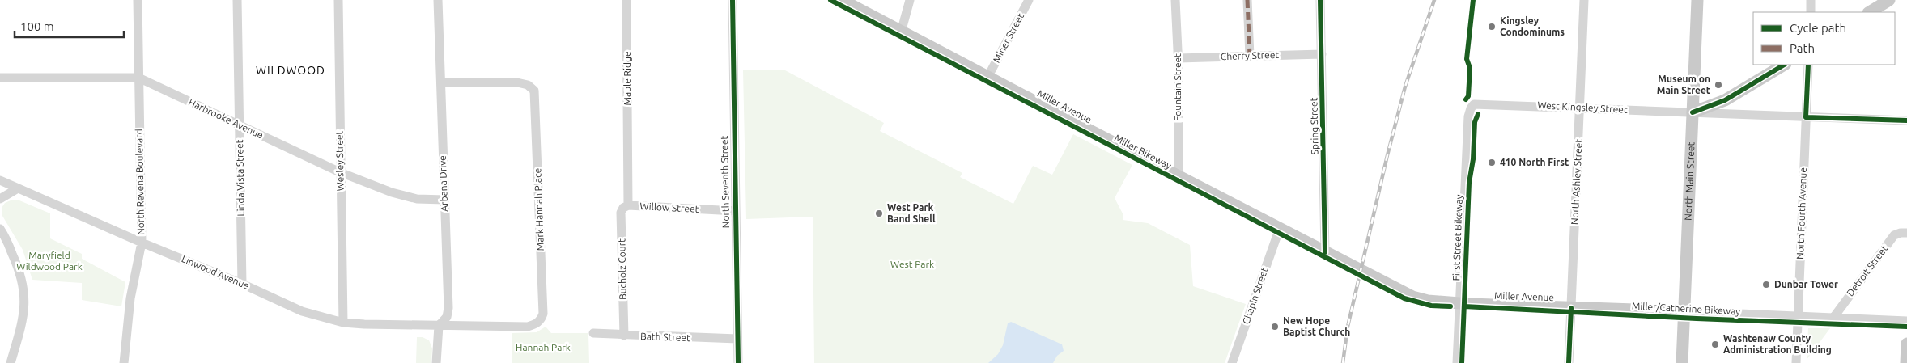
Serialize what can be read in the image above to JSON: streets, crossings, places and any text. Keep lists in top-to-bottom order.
{
  "streets": {
    "main road": ["Miller Avenue", "North Main Street"],
    "street": [
      "Miner Street",
      "Cherry Street",
      "Maple Ridge",
      "Fountain Street",
      "West Kingsley Street",
      "Harbrooke Avenue",
      "Spring Street",
      "Wesley Street",
      "Linda Vista Street",
      "North Revena Boulevard",
      "North Seventh Street",
      "North Ashley Street",
      "Arbana Drive",
      "Willow Street",
      "Mark Hannah Place",
      "North Fourth Avenue",
      "Bucholz Court",
      "Detroit Street",
      "Linwood Avenue",
      "Chapin Street",
      "Bath Street"
    ],
    "cycle path": ["Miller Bikeway", "First Street Bikeway", "Miller/Catherine Bikeway"]
  },
  "crossings": [
    ["Miner Street", "Miller Avenue"],
    ["Cherry Street", "Fountain Street"],
    ["Cherry Street", "Spring Street"],
    ["Maple Ridge", "Willow Street"],
    ["Fountain Street", "Miller Avenue"],
    ["Miller Avenue", "West Kingsley Street"],
    ["Miller Avenue", "Spring Street"],
    ["Miller Avenue", "North Main Street"],
    ["Miller Avenue", "North Ashley Street"],
    ["Miller Avenue", "Chapin Street"],
    ["West Kingsley Street", "North Main Street"],
    ["West Kingsley Street", "North Ashley Street"],
    ["West Kingsley Street", "North Fourth Avenue"],
    ["Harbrooke Avenue", "Wesley Street"],
    ["Harbrooke Avenue", "Linda Vista Street"],
    ["Harbrooke Avenue", "North Revena Boulevard"],
    ["Harbrooke Avenue", "Arbana Drive"],
    ["Wesley Street", "Linwood Avenue"],
    ["Linda Vista Street", "Linwood Avenue"],
    ["North Revena Boulevard", "Linwood Avenue"],
    ["North Seventh Street", "Willow Street"],
    ["North Seventh Street", "Bath Street"],
    ["Arbana Drive", "Mark Hannah Place"],
    ["Arbana Drive", "Linwood Avenue"],
    ["Willow Street", "Bucholz Court"],
    ["Mark Hannah Place", "Linwood Avenue"],
    ["Bucholz Court", "Bath Street"]
  ],
  "districts": ["WILDWOOD"],
  "parks": ["Maryfield Wildwood Park", "West Park", "Hannah Park"],
  "places": [
    "Kingsley Condominums",
    "Museum on Main Street",
    "410 North First",
    "West Park Band Shell",
    "Dunbar Tower",
    "New Hope Baptist Church",
    "Washtenaw County Administration Building"
  ],
  "legend": ["Cycle path", "Path"],
  "scale_bar": "100 m"
}
